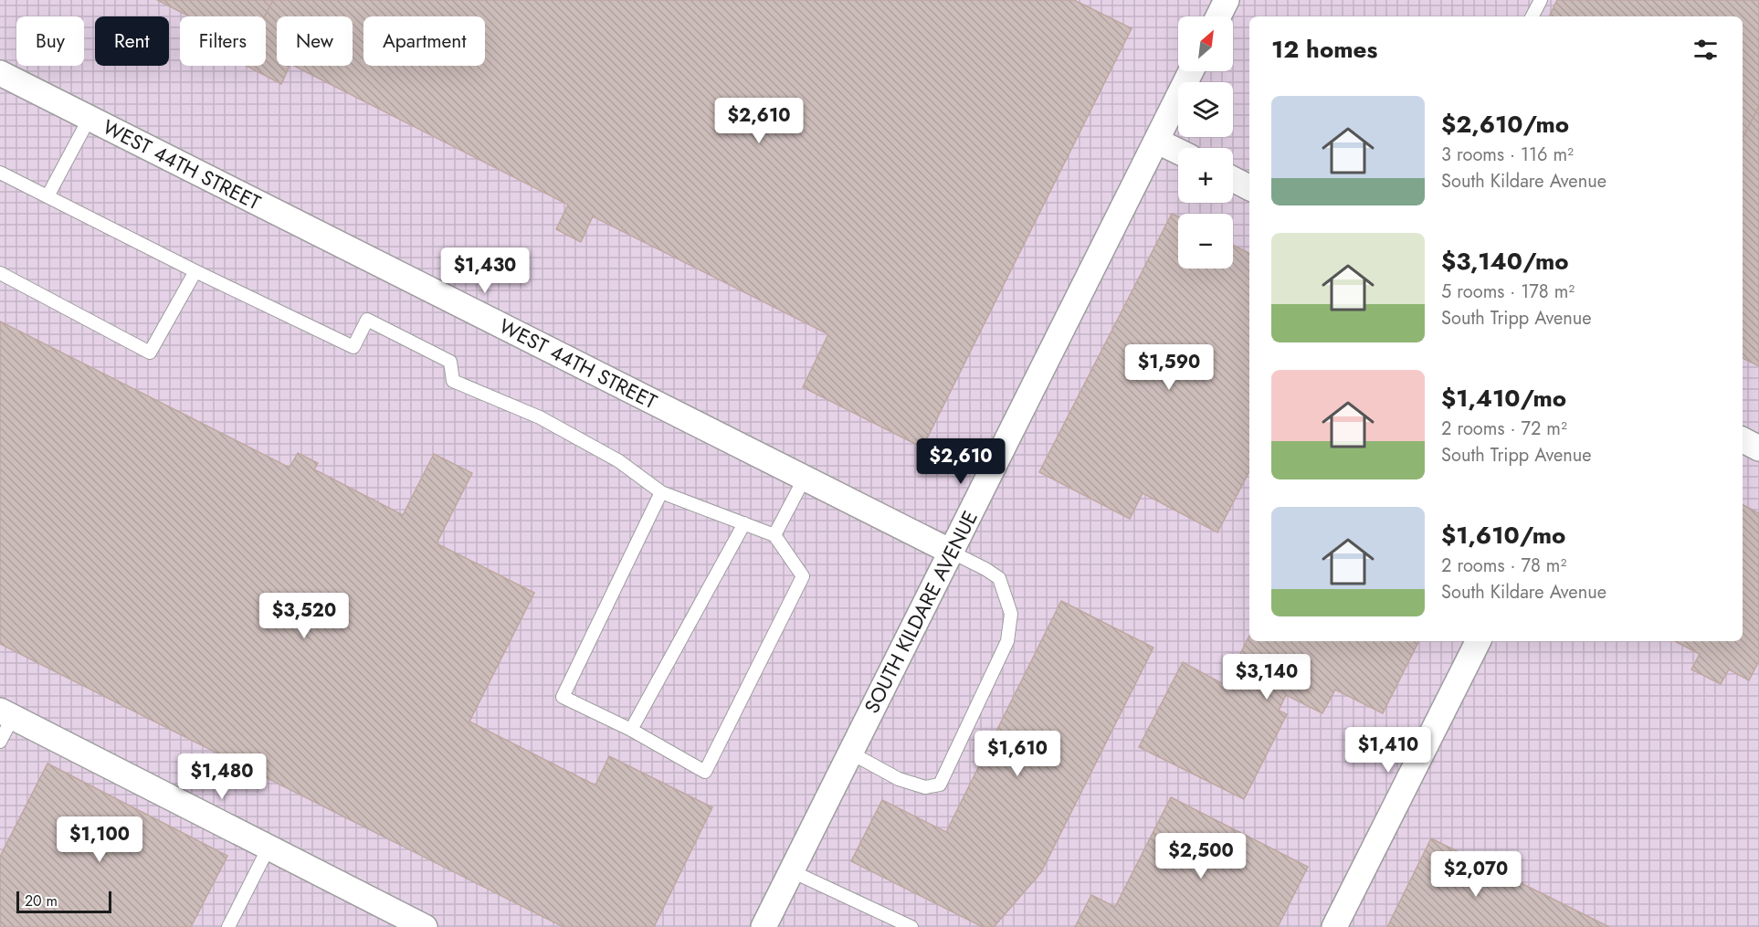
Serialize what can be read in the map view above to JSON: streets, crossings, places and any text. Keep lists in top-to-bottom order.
{
  "streets": {
    "street": ["WEST 44TH STREET", "SOUTH KILDARE AVENUE"]
  },
  "crossings": [
    ["WEST 44TH STREET", "SOUTH KILDARE AVENUE"]
  ],
  "scale_bar": "20 m",
  "north": "top right",
  "page": {
    "map_buttons": ["+", "−"],
    "chip": [
      "Buy",
      "Rent",
      "Filters",
      "New",
      "Apartment"
    ],
    "heading": "12 homes",
    "list": [
      {
        "name": "$2,610/mo",
        "note": "3 rooms · 116 m² · South Kildare Avenue"
      },
      {
        "name": "$3,140/mo",
        "note": "5 rooms · 178 m² · South Tripp Avenue"
      },
      {
        "name": "$1,410/mo",
        "note": "2 rooms · 72 m² · South Tripp Avenue"
      },
      {
        "name": "$1,610/mo",
        "note": "2 rooms · 78 m² · South Kildare Avenue"
      }
    ],
    "price": [
      "$2,610",
      "$1,430",
      "$1,590",
      "$2,610",
      "$3,520",
      "$3,140",
      "$1,410",
      "$1,610",
      "$1,480",
      "$1,100",
      "$2,500",
      "$2,070"
    ],
    "scale": "20 m"
  }
}
